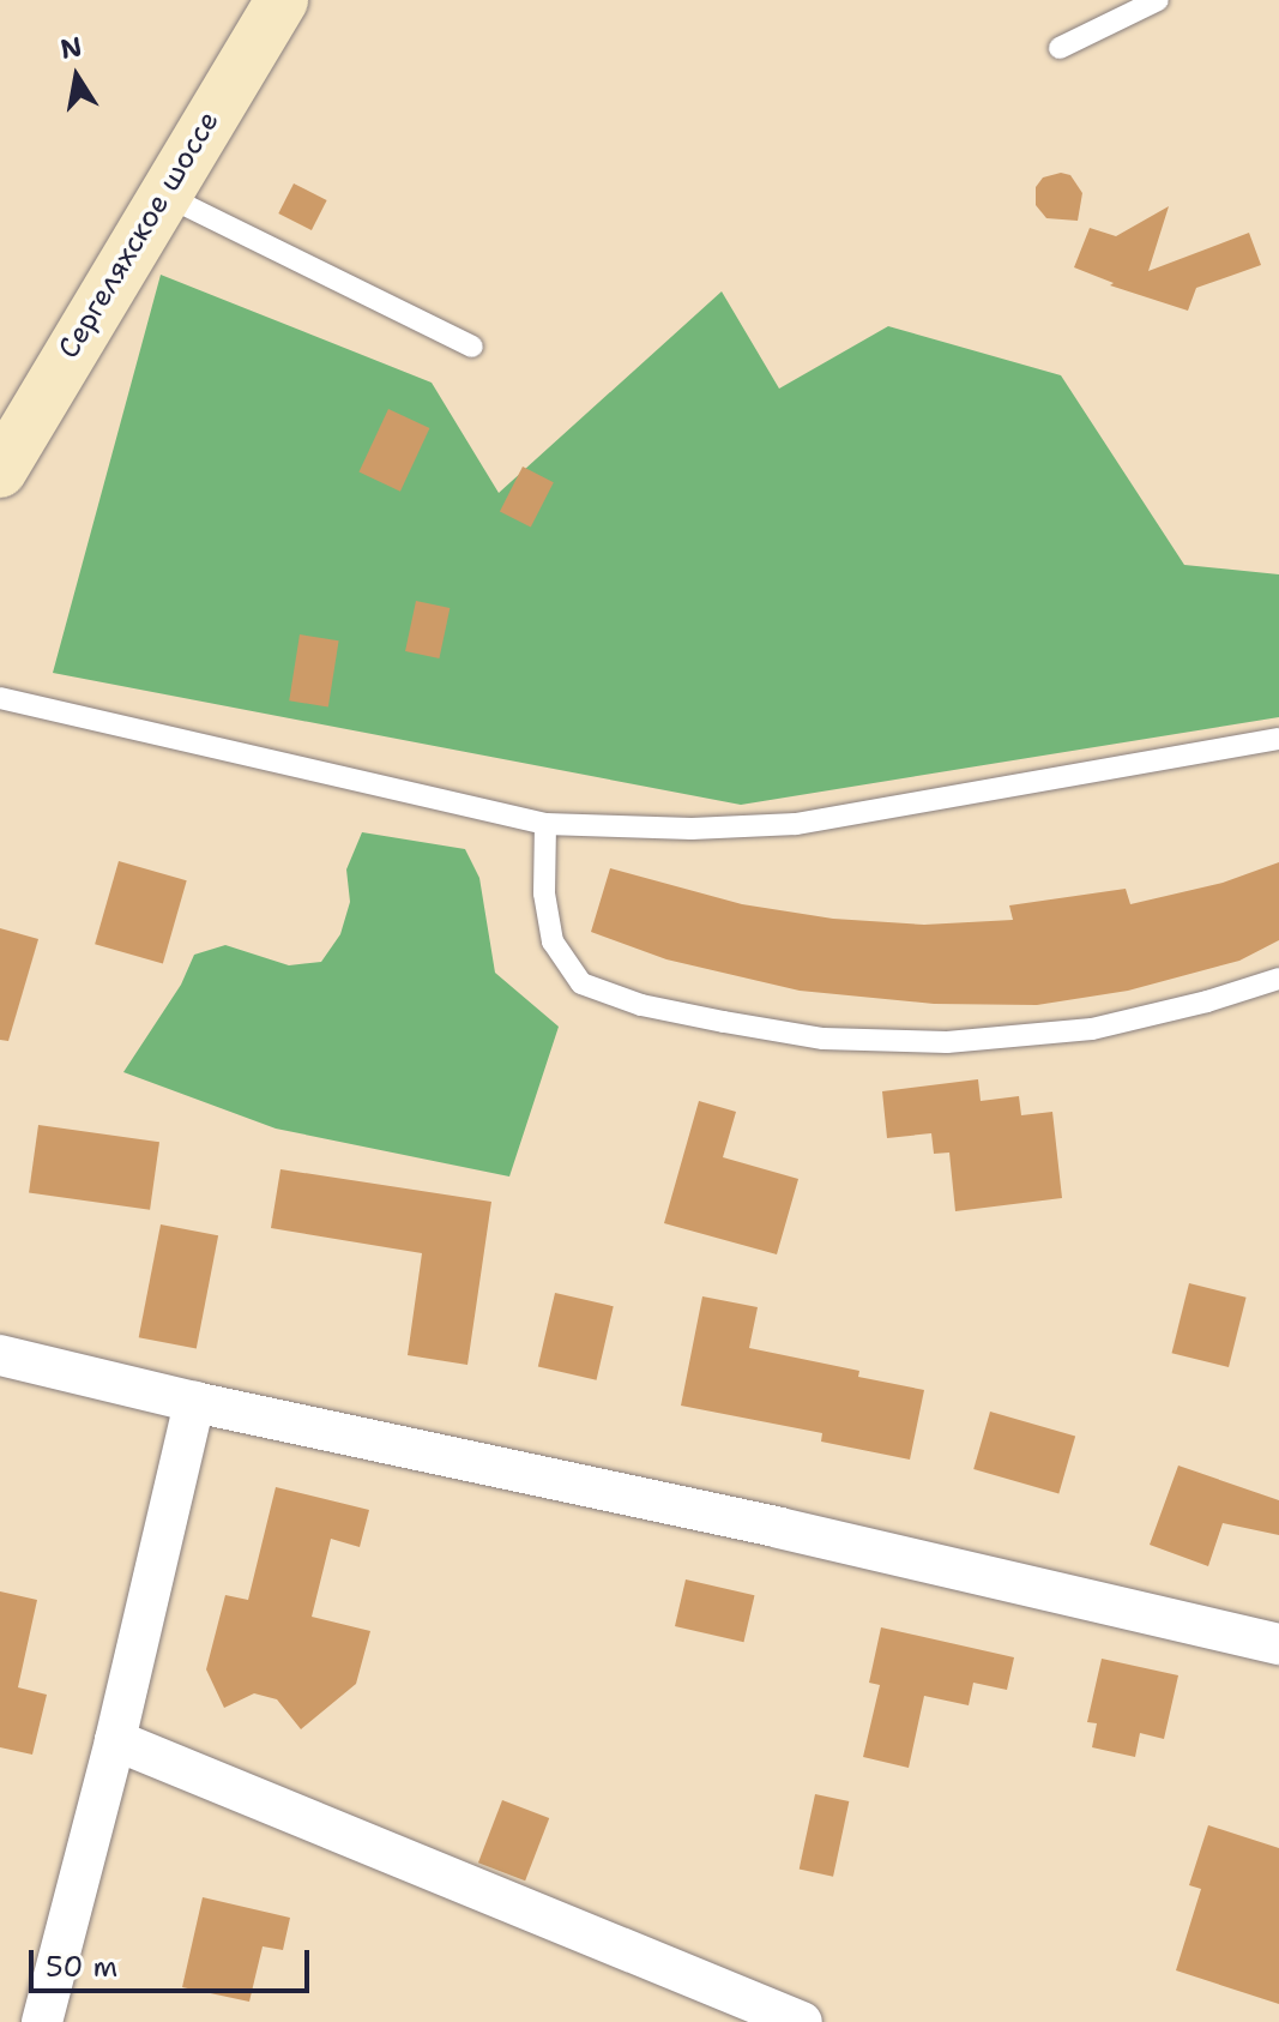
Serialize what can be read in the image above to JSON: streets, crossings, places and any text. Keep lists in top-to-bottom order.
{
  "streets": {
    "main road": ["Сергеляхское шоссе"]
  },
  "scale_bar": "50 m",
  "north": "top"
}
